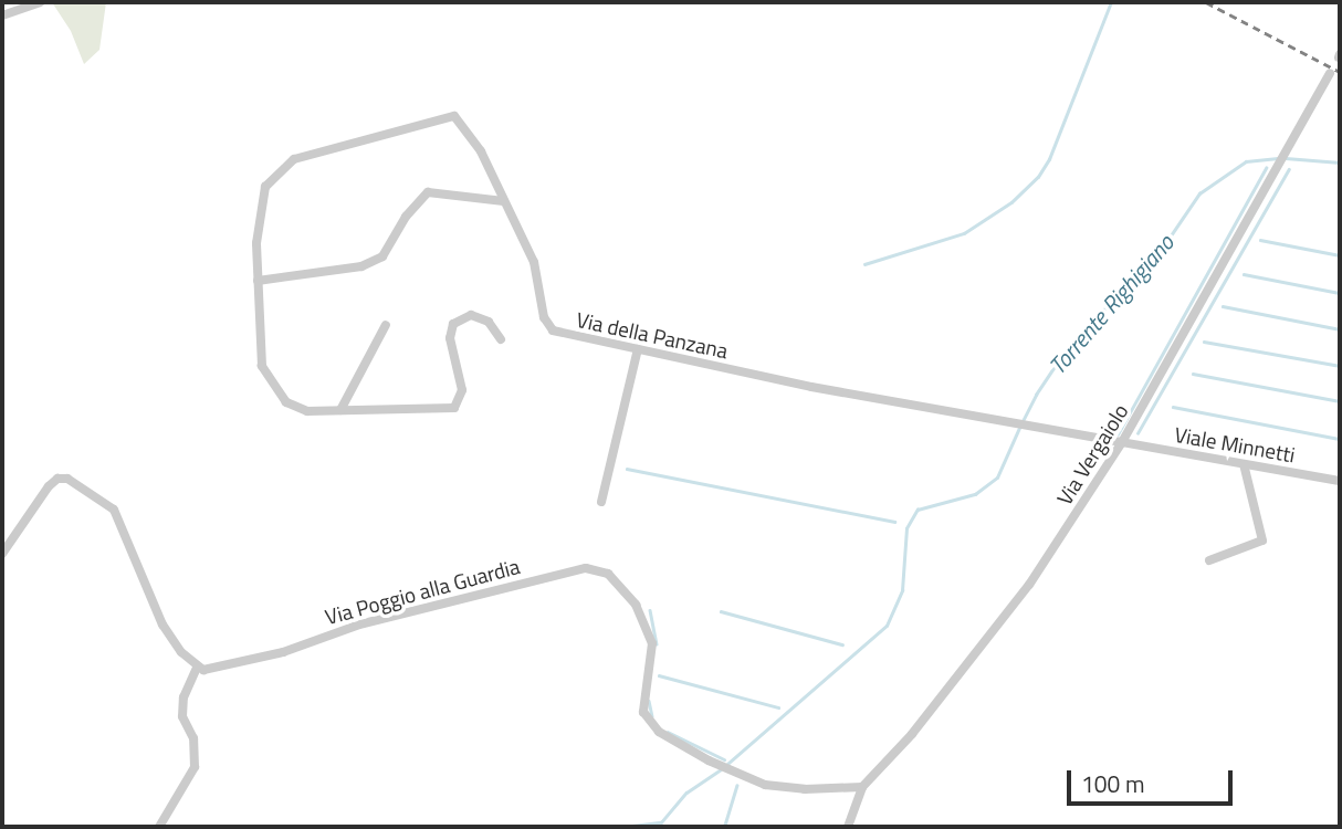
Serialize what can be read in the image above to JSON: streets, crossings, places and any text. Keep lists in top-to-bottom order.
{
  "streets": {
    "street": [
      "Via della Panzana",
      "Viale Minnetti",
      "Via Vergaiolo",
      "Via Poggio alla Guardia"
    ]
  },
  "crossings": [
    ["Via della Panzana", "Viale Minnetti"],
    ["Via della Panzana", "Via Vergaiolo"],
    ["Viale Minnetti", "Via Vergaiolo"],
    ["Via Vergaiolo", "Via Poggio alla Guardia"]
  ],
  "water": ["Torrente Righigiano"],
  "scale_bar": "100 m"
}
